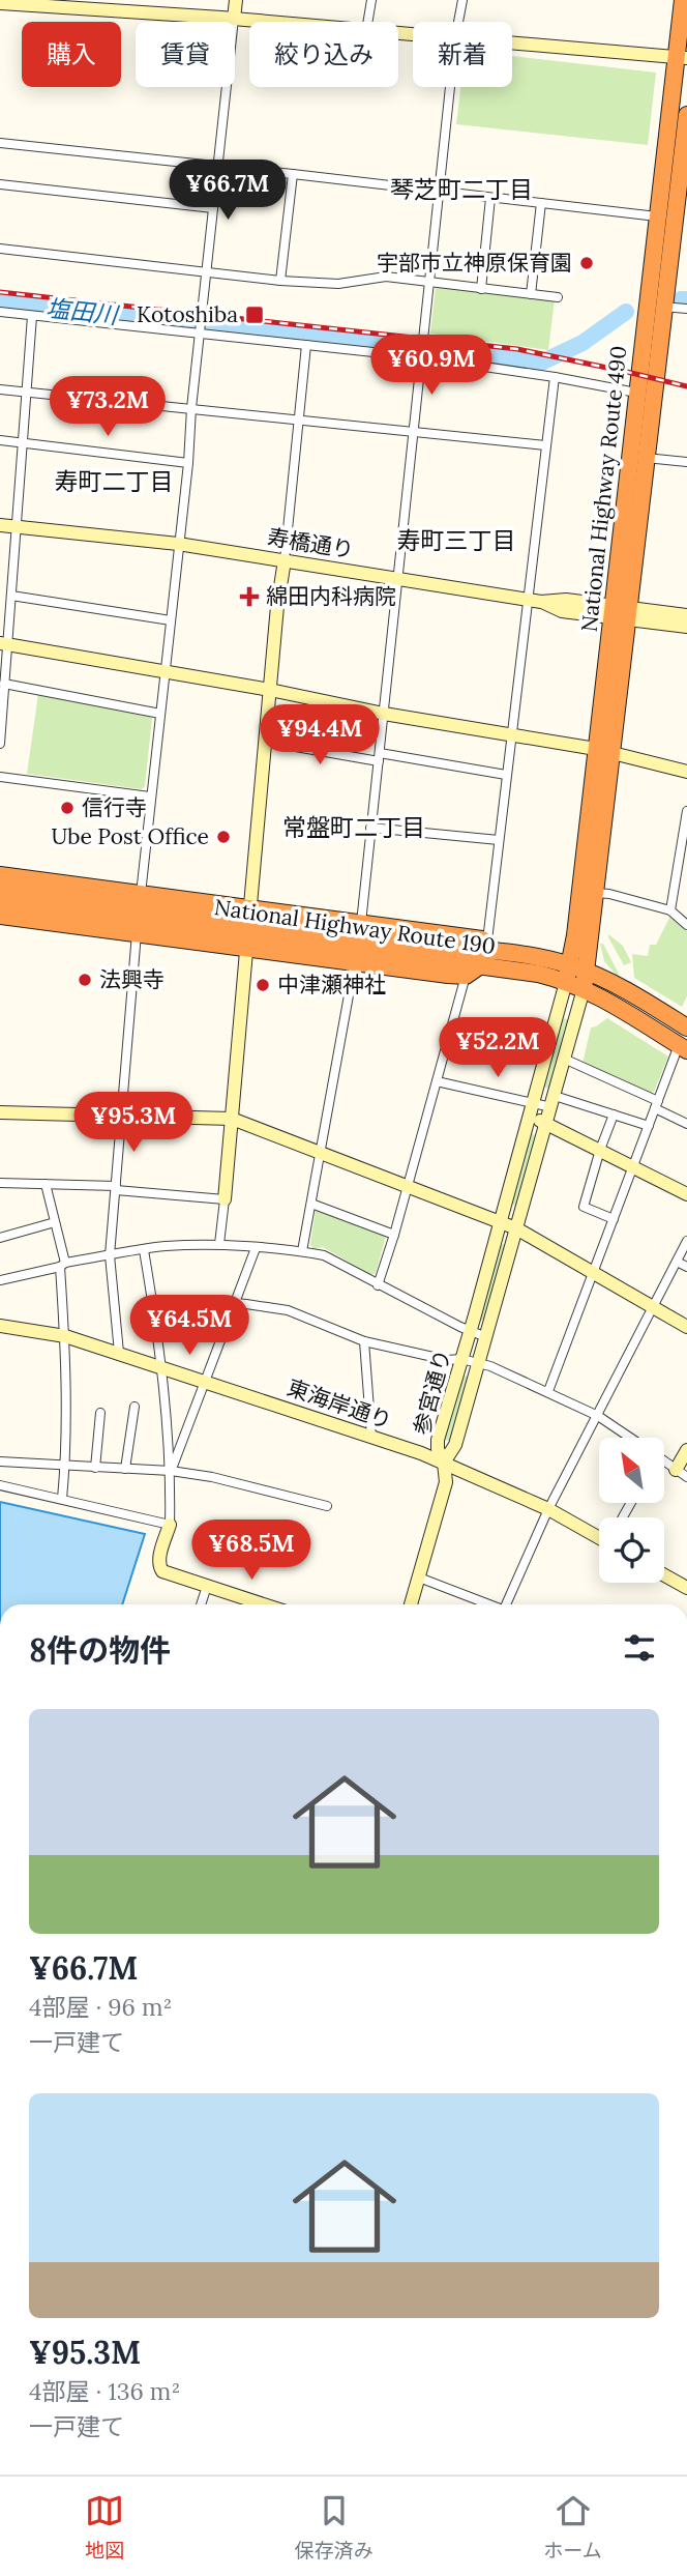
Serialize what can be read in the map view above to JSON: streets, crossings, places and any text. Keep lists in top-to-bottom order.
{
  "streets": {
    "highway": ["National Highway Route 490", "National Highway Route 190"],
    "street": ["寿橋通り", "参宮通り", "東海岸通り"]
  },
  "crossings": [
    ["National Highway Route 490", "寿橋通り"],
    ["National Highway Route 490", "National Highway Route 190"],
    ["National Highway Route 490", "参宮通り"],
    ["National Highway Route 190", "参宮通り"],
    ["参宮通り", "東海岸通り"]
  ],
  "districts": [
    "琴芝町二丁目",
    "寿町二丁目",
    "寿町三丁目",
    "常盤町二丁目"
  ],
  "water": ["塩田川"],
  "places": {
    "other": [
      "宇部市立神原保育園",
      "信行寺",
      "Ube Post Office",
      "法興寺",
      "中津瀬神社"
    ],
    "transit": ["Kotoshiba"],
    "health": ["綿田内科病院"]
  },
  "north": "top left",
  "page": {
    "chip": [
      "購入",
      "賃貸",
      "絞り込み",
      "新着"
    ],
    "price": [
      "¥66.7M",
      "¥60.9M",
      "¥73.2M",
      "¥94.4M",
      "¥52.2M",
      "¥95.3M",
      "¥64.5M",
      "¥68.5M"
    ],
    "heading": "8件の物件",
    "list": [
      {
        "name": "¥66.7M",
        "note": "4部屋 · 96 m² · 一戸建て"
      },
      {
        "name": "¥95.3M",
        "note": "4部屋 · 136 m² · 一戸建て"
      }
    ],
    "tabs": ["地図", "保存済み", "ホーム"]
  }
}
